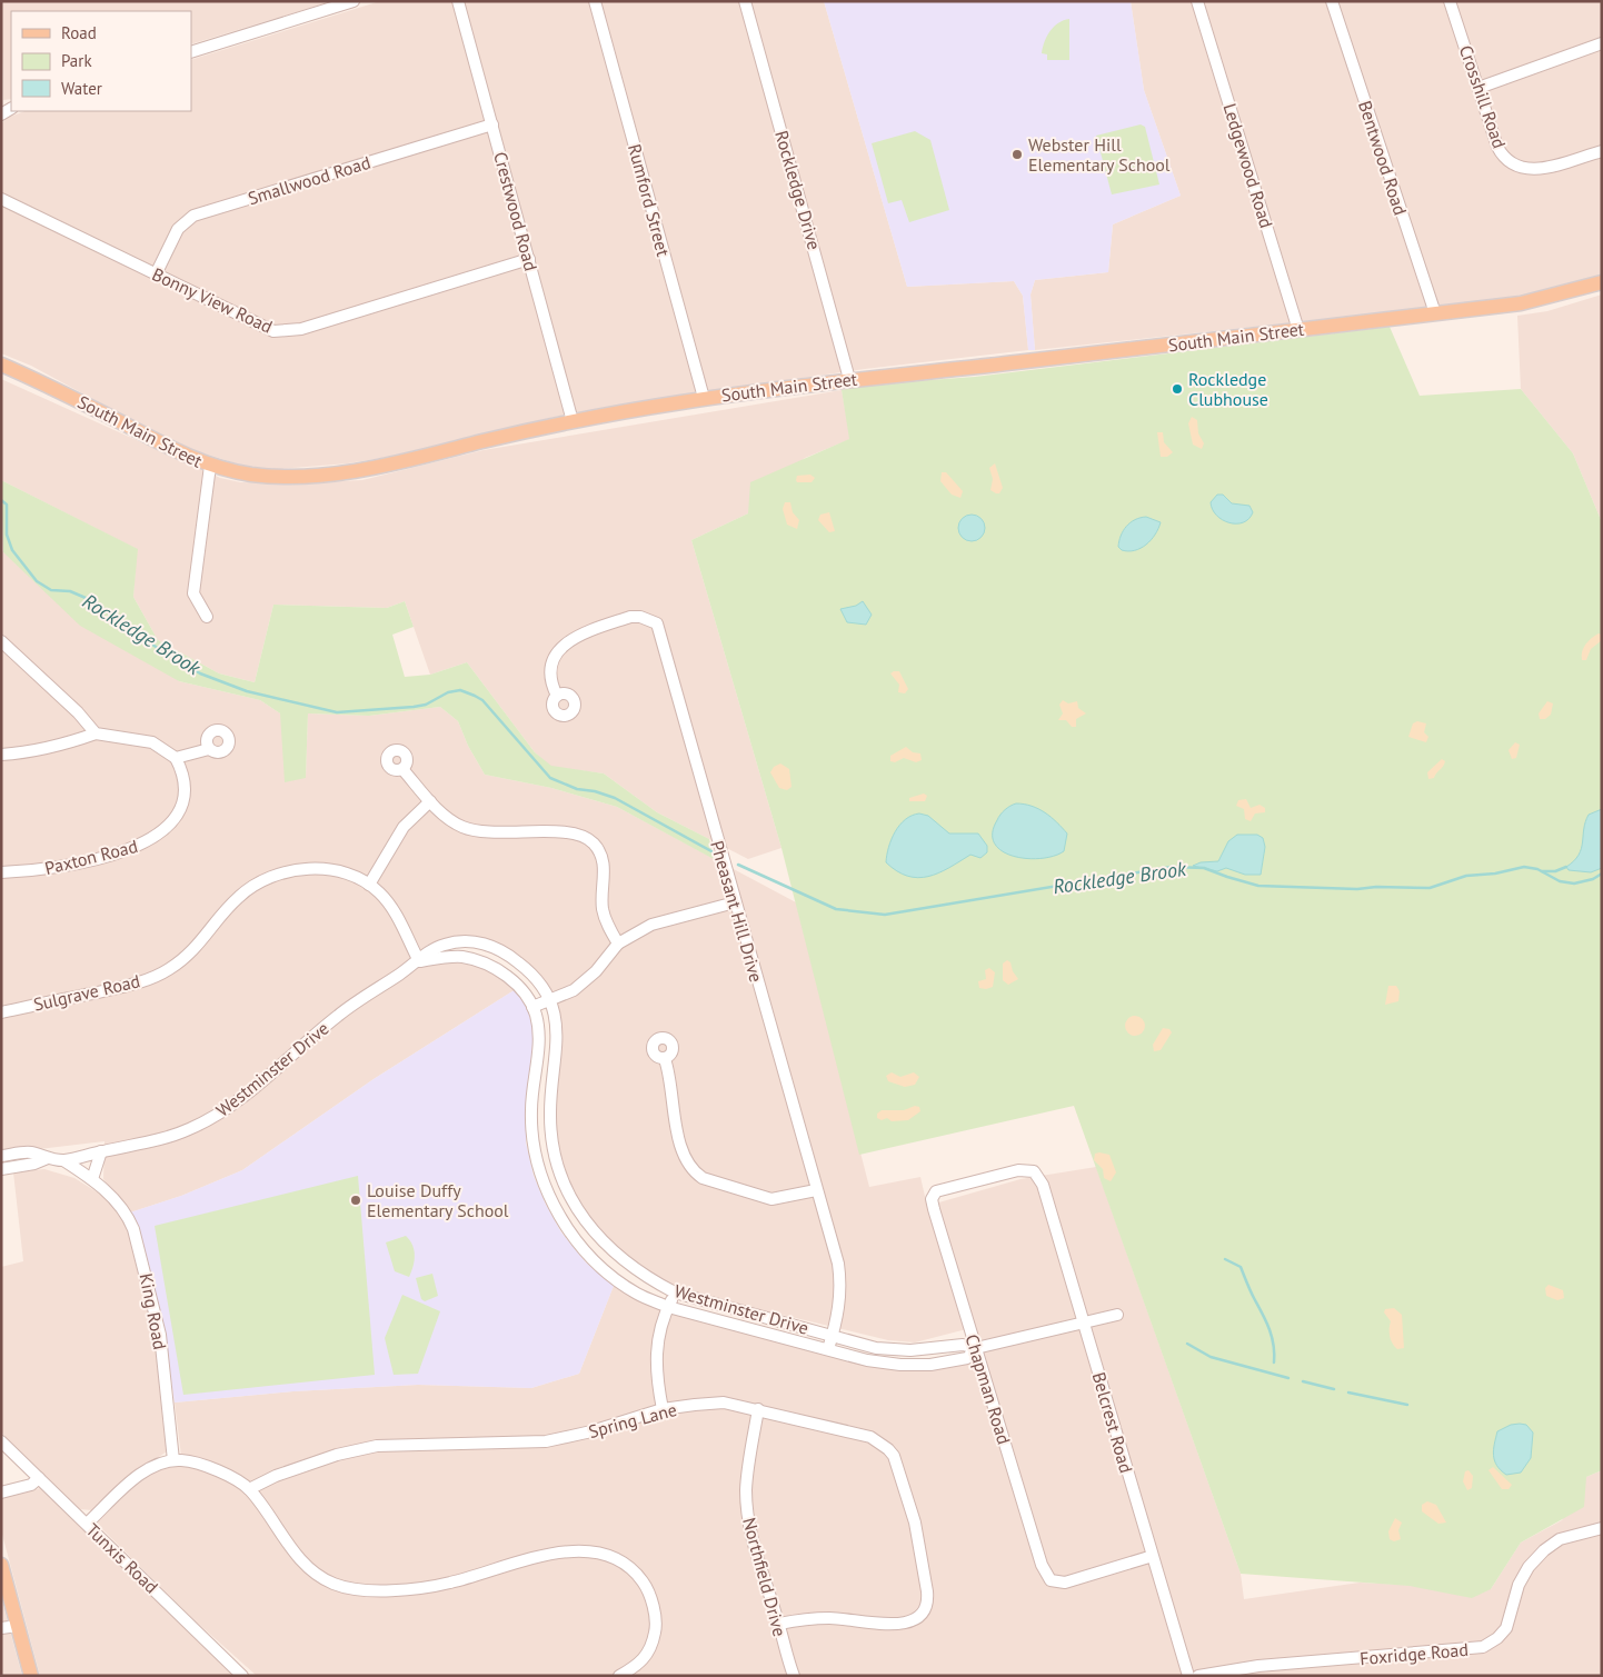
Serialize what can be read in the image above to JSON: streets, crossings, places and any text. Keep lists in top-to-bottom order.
{
  "streets": {
    "main road": ["South Main Street"],
    "street": [
      "Crosshill Road",
      "Bentwood Road",
      "Ledgewood Road",
      "Smallwood Road",
      "Rockledge Drive",
      "Rumford Street",
      "Crestwood Road",
      "Bonny View Road",
      "Paxton Road",
      "Pheasant Hill Drive",
      "Sulgrave Road",
      "Westminster Drive",
      "King Road",
      "Chapman Road",
      "Spring Lane",
      "Belcrest Road",
      "Tunxis Road",
      "Northfield Drive",
      "Foxridge Road"
    ]
  },
  "crossings": [
    ["Bentwood Road", "South Main Street"],
    ["Ledgewood Road", "South Main Street"],
    ["Smallwood Road", "Crestwood Road"],
    ["Smallwood Road", "Bonny View Road"],
    ["Rockledge Drive", "South Main Street"],
    ["Rumford Street", "South Main Street"],
    ["Crestwood Road", "Bonny View Road"],
    ["Crestwood Road", "South Main Street"],
    ["Pheasant Hill Drive", "Westminster Drive"],
    ["Sulgrave Road", "Westminster Drive"],
    ["Westminster Drive", "King Road"],
    ["Westminster Drive", "Chapman Road"],
    ["Westminster Drive", "Belcrest Road"],
    ["Chapman Road", "Belcrest Road"],
    ["Spring Lane", "Northfield Drive"]
  ],
  "water": ["Rockledge Brook"],
  "places": ["Webster Hill Elementary School", "Rockledge Clubhouse", "Louise Duffy Elementary School"],
  "legend": ["Road", "Park", "Water"]
}
